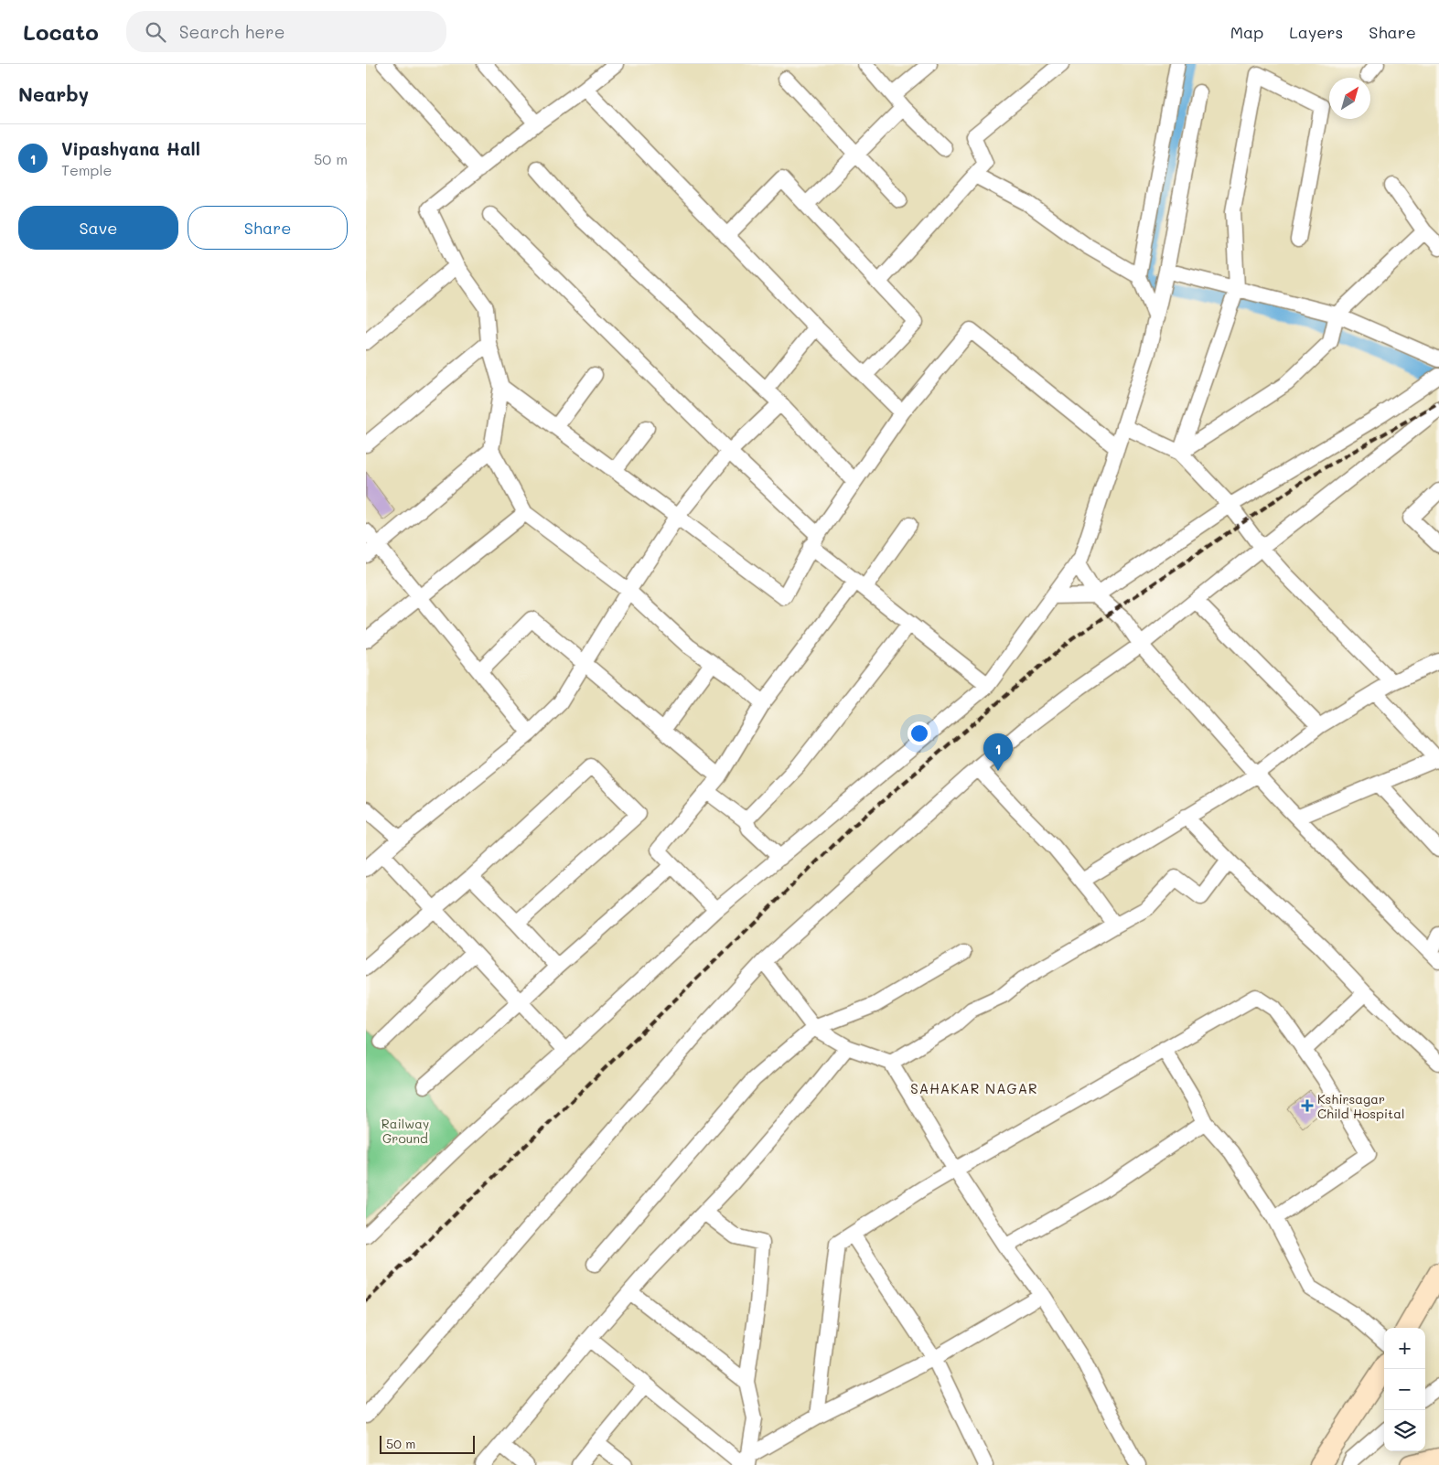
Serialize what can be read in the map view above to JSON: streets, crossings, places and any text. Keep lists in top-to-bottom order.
{
  "districts": ["SAHAKAR NAGAR"],
  "parks": ["Railway Ground"],
  "places": {
    "health": ["Kshirsagar Child Hospital"]
  },
  "scale_bar": "50 m",
  "north": "top right",
  "page": {
    "header": "Locato",
    "search": "Search here",
    "nav": ["Map", "Layers", "Share"],
    "heading": "Nearby",
    "list": [
      {
        "mark": "1",
        "name": "Vipashyana Hall",
        "note": "Temple",
        "value": "50 m"
      }
    ],
    "buttons": ["Save", "Share"],
    "pins": "1",
    "map_buttons": ["+", "−"],
    "scale": "50 m"
  }
}
